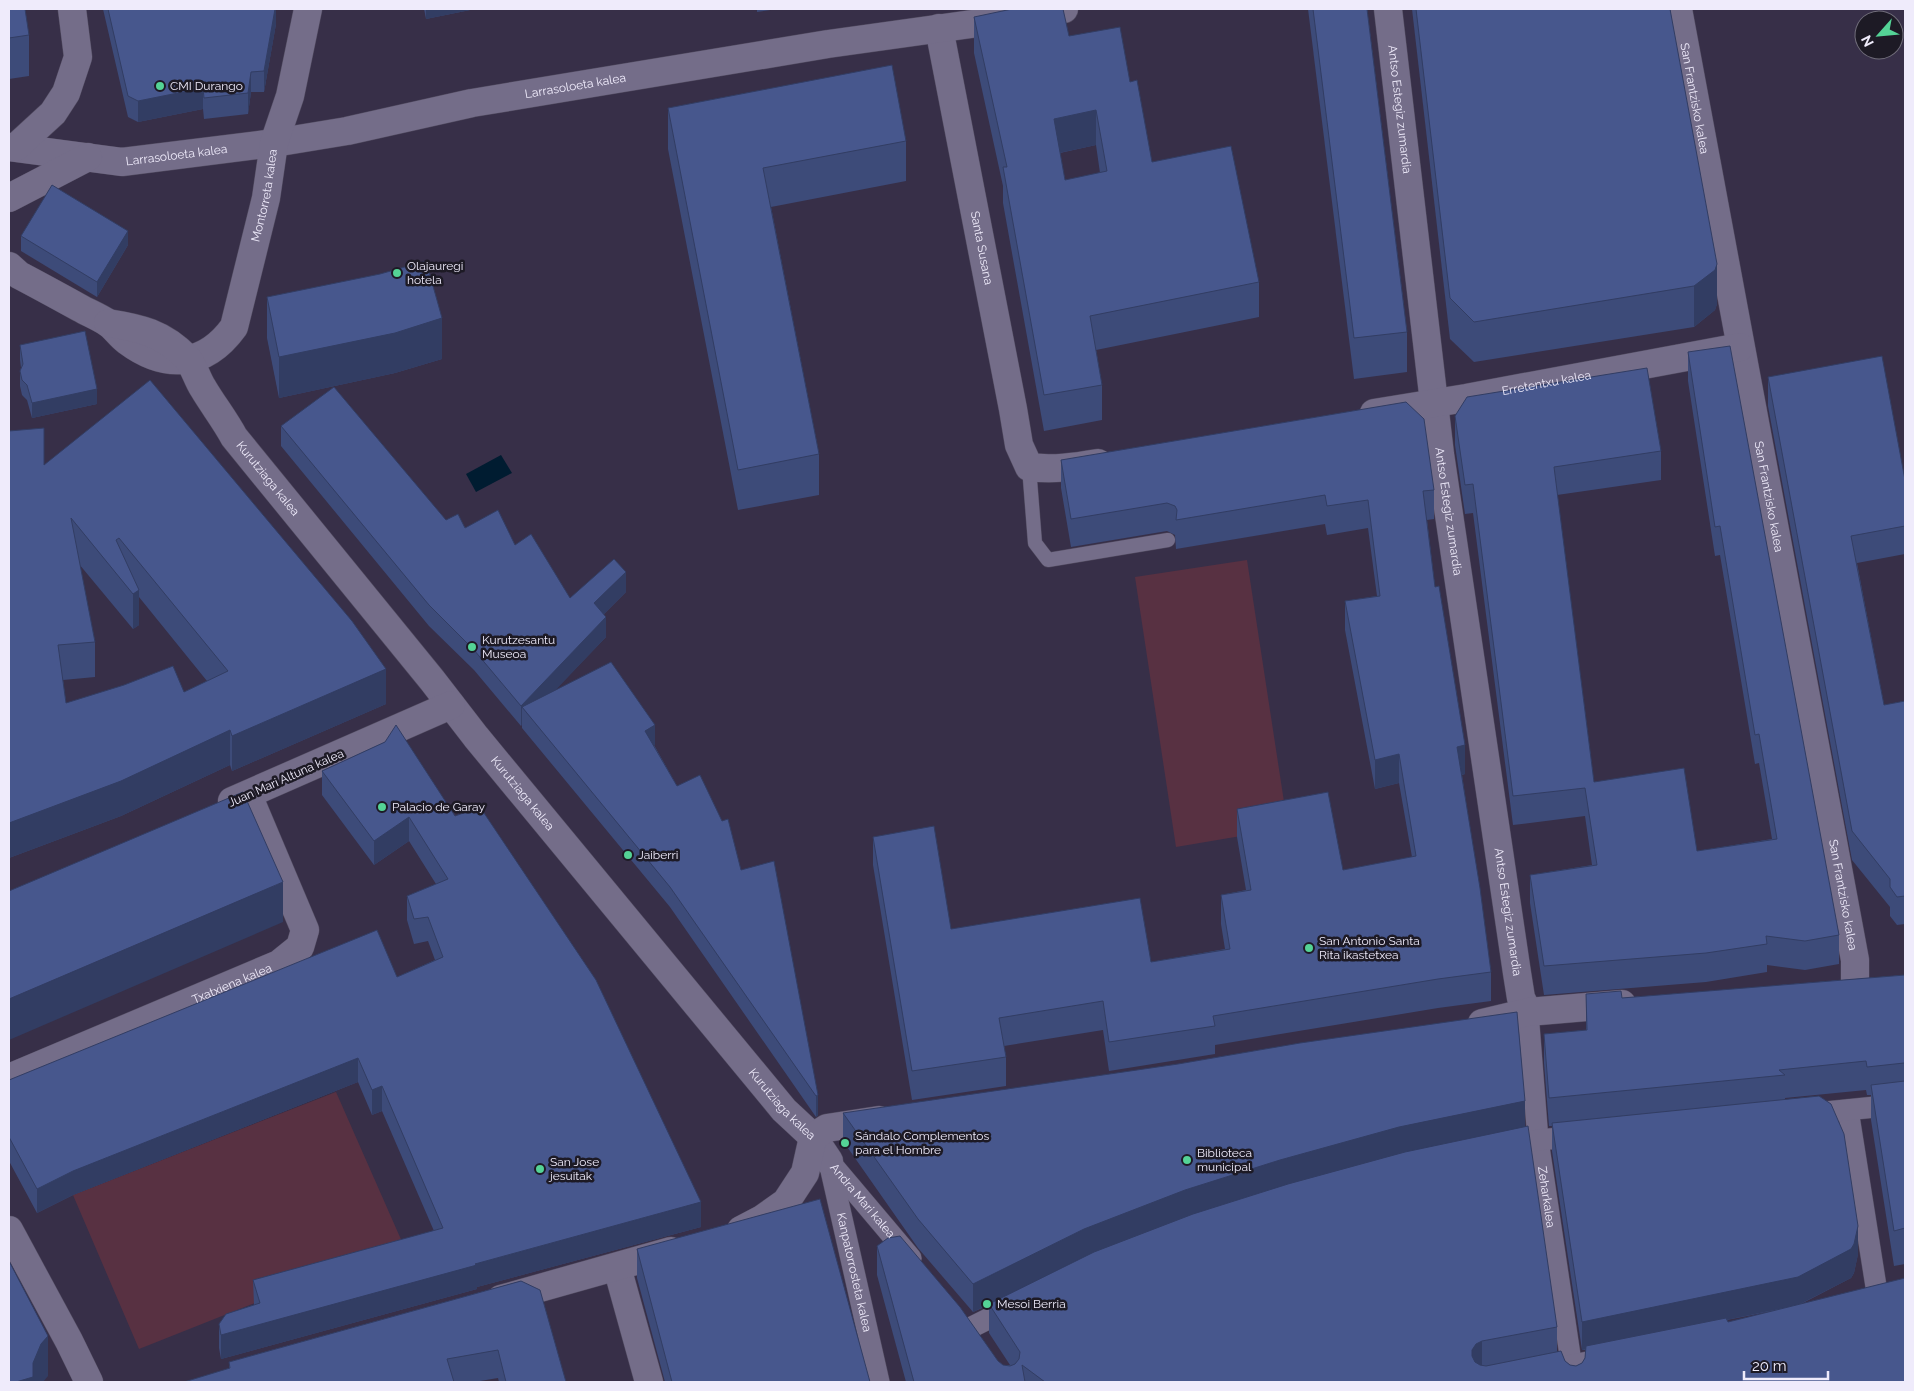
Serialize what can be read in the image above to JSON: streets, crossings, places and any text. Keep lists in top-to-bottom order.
{
  "streets": {
    "street": [
      "Larrasoloeta kalea",
      "San Frantzisko kalea",
      "Antso Estegiz zumardia",
      "Montorreta kalea",
      "Santa Susana",
      "Erretentxu kalea",
      "Kurutziaga kalea",
      "Juan Mari Altuna kalea",
      "Txatxiena kalea",
      "Zeharkalea",
      "Andra Mari kalea",
      "Kanpatorrosteta kalea"
    ]
  },
  "crossings": [
    ["Larrasoloeta kalea", "Montorreta kalea"],
    ["Larrasoloeta kalea", "Santa Susana"],
    ["San Frantzisko kalea", "Erretentxu kalea"],
    ["Antso Estegiz zumardia", "Erretentxu kalea"],
    ["Antso Estegiz zumardia", "Zeharkalea"],
    ["Montorreta kalea", "Kurutziaga kalea"],
    ["Kurutziaga kalea", "Juan Mari Altuna kalea"],
    ["Kurutziaga kalea", "Andra Mari kalea"],
    ["Kurutziaga kalea", "Kanpatorrosteta kalea"],
    ["Juan Mari Altuna kalea", "Txatxiena kalea"],
    ["Andra Mari kalea", "Kanpatorrosteta kalea"]
  ],
  "places": [
    "CMI Durango",
    "Olajauregi hotela",
    "Kurutzesantu Museoa",
    "Palacio de Garay",
    "Jaiberri",
    "San Antonio Santa Rita ikastetxea",
    "Sándalo Complementos para el Hombre",
    "Biblioteca municipal",
    "San Jose jesuitak",
    "Mesoi Berria"
  ],
  "scale_bar": "20 m",
  "north": "bottom left"
}
